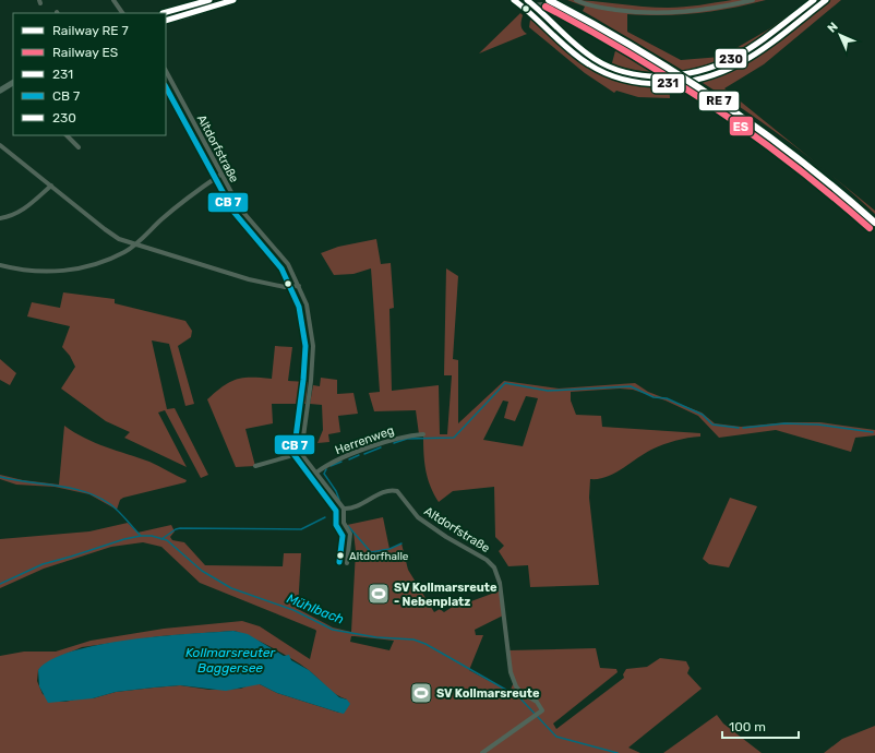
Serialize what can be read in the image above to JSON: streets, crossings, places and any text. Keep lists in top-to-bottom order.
{
  "streets": {
    "street": ["Altdorfstraße", "Herrenweg"]
  },
  "water": ["Mühlbach", "Kollmarsreuter Baggersee"],
  "places": {
    "other": ["Altdorfhalle"],
    "sports": ["SV Kollmarsreute - Nebenplatz", "SV Kollmarsreute"]
  },
  "lines": ["transit line 231", "transit line 230", "rail line ES"],
  "legend": [
    "Railway RE 7",
    "Railway ES",
    "231",
    "CB 7",
    "230"
  ],
  "scale_bar": "100 m",
  "north": "top left"
}
